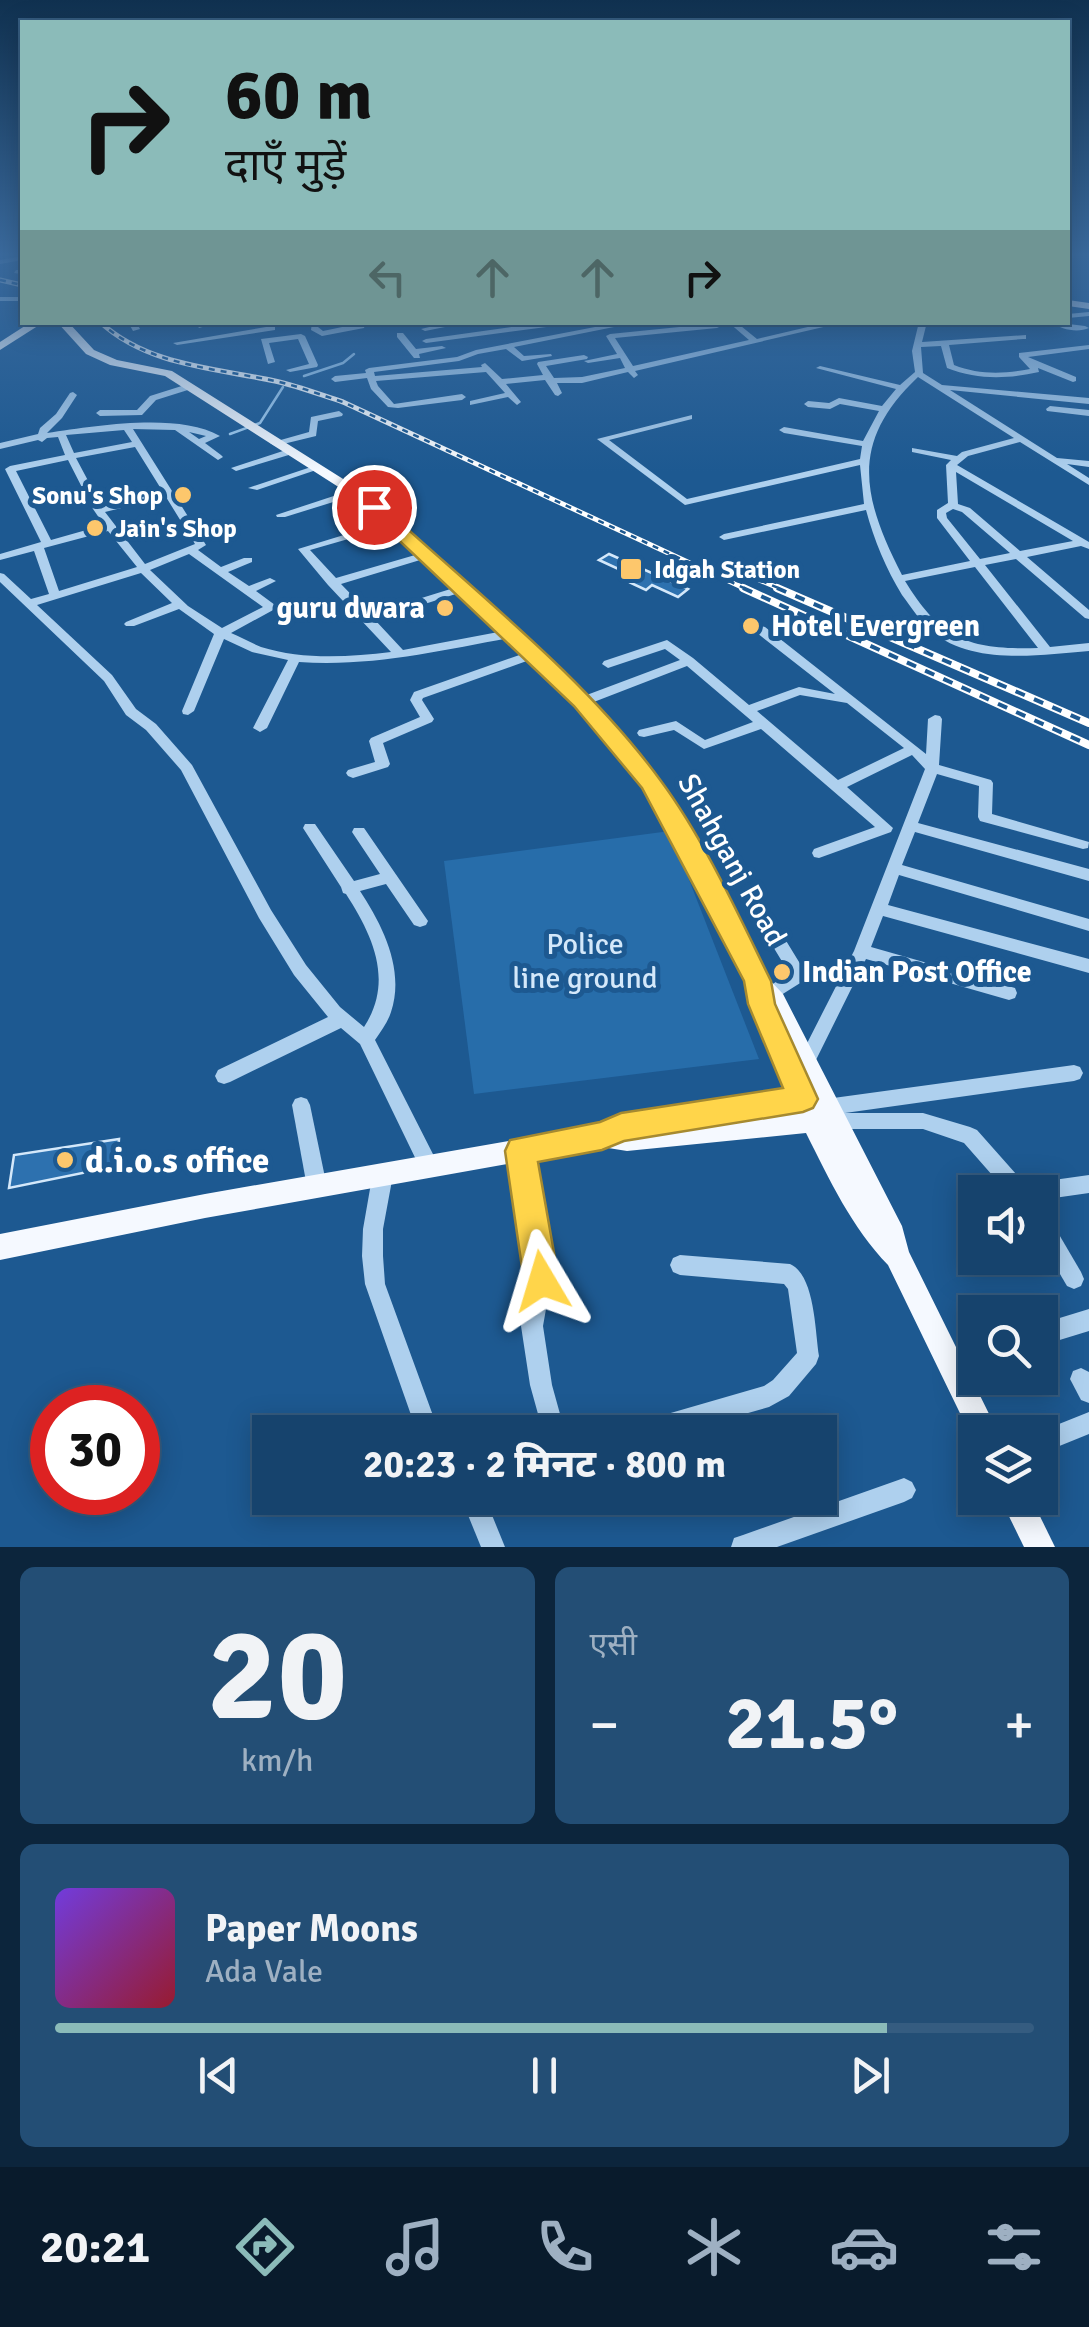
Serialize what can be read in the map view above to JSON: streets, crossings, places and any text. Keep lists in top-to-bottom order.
{
  "streets": {
    "main road": ["Shahganj Road"]
  },
  "parks": ["Police line ground"],
  "places": {
    "other": [
      "Sonu's Shop",
      "Jain's Shop",
      "guru dwara",
      "Hotel Evergreen",
      "Indian Post Office",
      "d.i.o.s office"
    ],
    "transit": ["Idgah Station"]
  },
  "page": {
    "turn": ["60 m", "दाएँ मुड़ें"],
    "limit": "30",
    "trip": "20:23 · 2 मिनट · 800 m",
    "tile": [
      ["20", "km/h"],
      "एसी"
    ],
    "heat": ["−", "21.5°", "+"],
    "song": ["Paper Moons", "Ada Vale"],
    "tabs": "20:21"
  }
}
